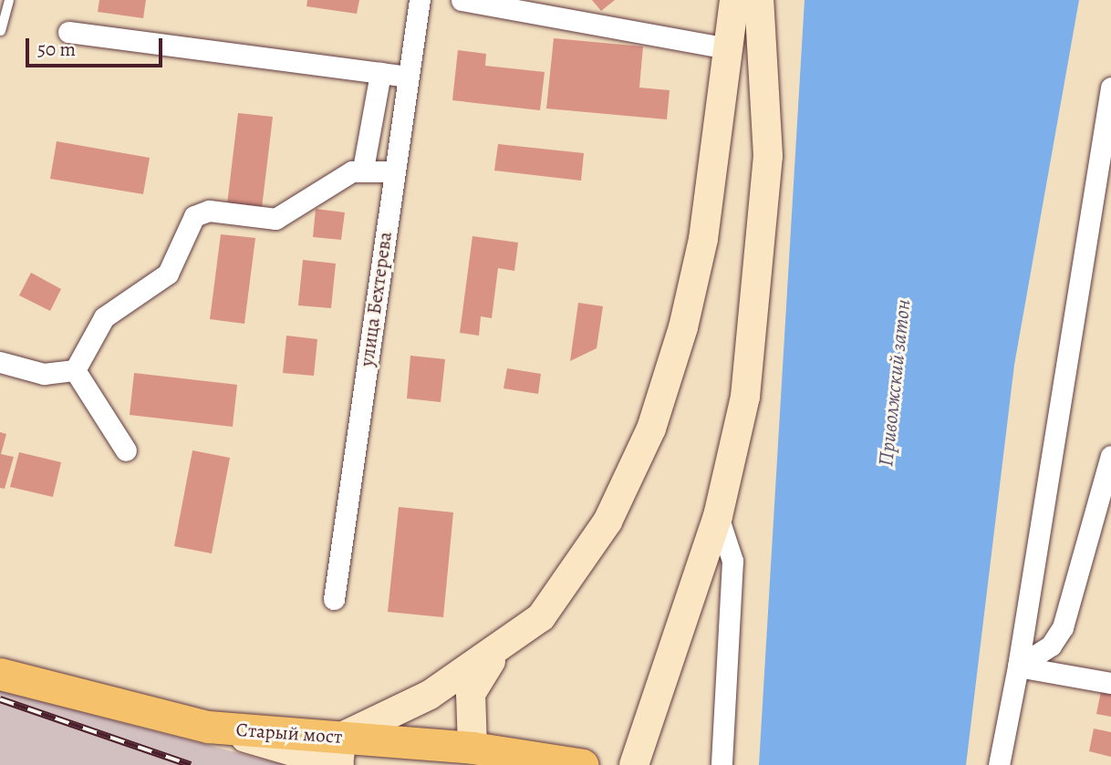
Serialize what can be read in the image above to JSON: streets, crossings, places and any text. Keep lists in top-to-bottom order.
{
  "streets": {
    "main road": ["Старый мост"],
    "street": ["улица Бехтерева"]
  },
  "water": ["Приволжский затон"],
  "scale_bar": "50 m"
}
